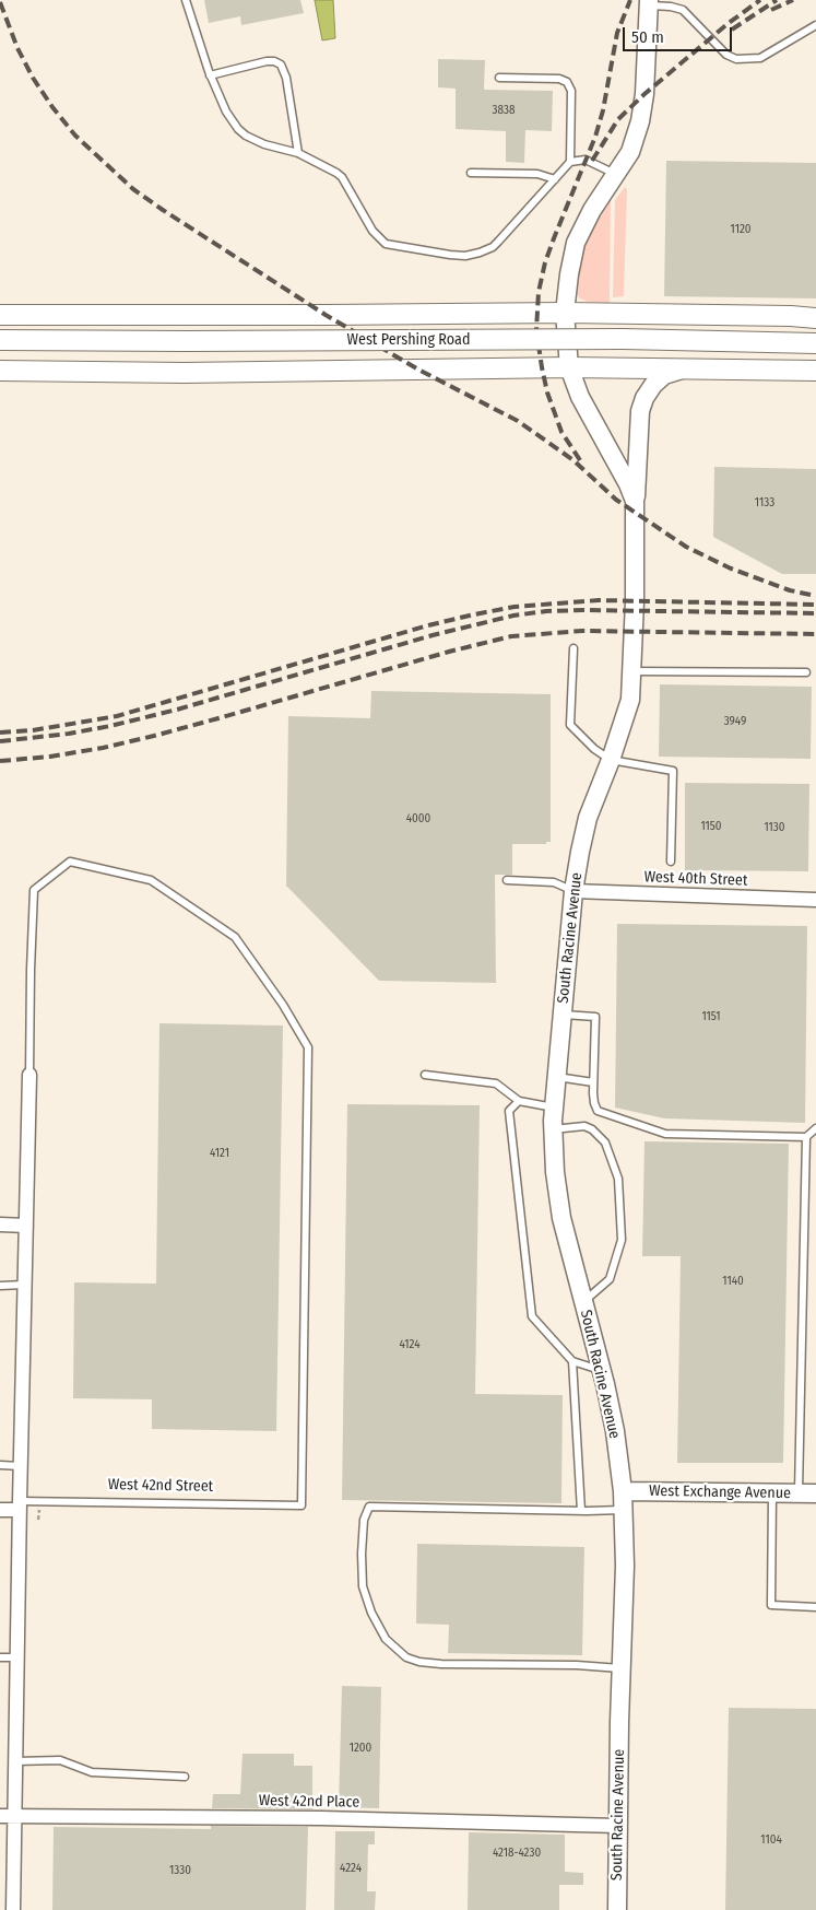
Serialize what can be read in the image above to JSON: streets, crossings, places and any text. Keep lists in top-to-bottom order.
{
  "streets": {
    "main road": ["West Pershing Road"],
    "street": [
      "West 40th Street",
      "South Racine Avenue",
      "West 42nd Street",
      "West Exchange Avenue",
      "West 42nd Place"
    ]
  },
  "crossings": [
    ["West 40th Street", "South Racine Avenue"],
    ["South Racine Avenue", "West Exchange Avenue"],
    ["South Racine Avenue", "West 42nd Place"]
  ],
  "house_numbers": [
    "3838",
    "1120",
    "1133",
    "3949",
    "4000",
    "1150",
    "1130",
    "1151",
    "4121",
    "1140",
    "4124",
    "1200",
    "1104",
    "4218-4230",
    "4224",
    "1330"
  ],
  "scale_bar": "50 m"
}
